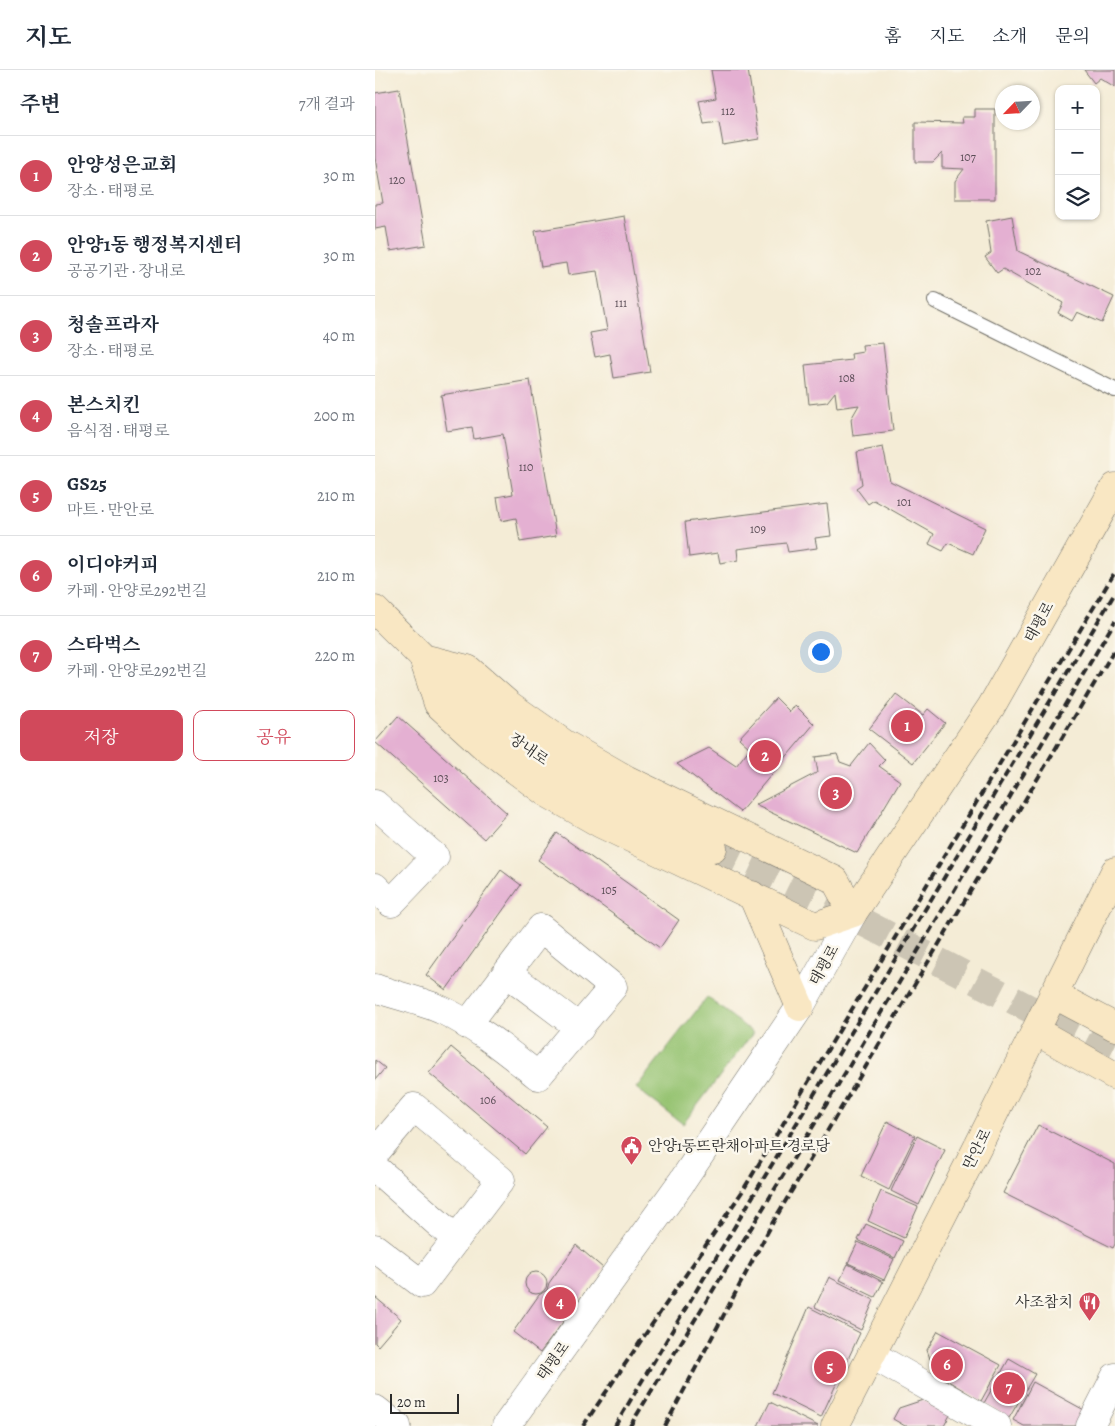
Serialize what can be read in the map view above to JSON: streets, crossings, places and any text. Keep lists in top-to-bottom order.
{
  "streets": {
    "street": ["태평로", "장내로", "만안로"]
  },
  "places": {
    "public building": ["안양1동뜨란채아파트 경로당"],
    "restaurant": ["사조참치"]
  },
  "house_numbers": [
    "112",
    "107",
    "120",
    "102",
    "111",
    "108",
    "110",
    "101",
    "109",
    "103",
    "105",
    "106"
  ],
  "scale_bar": "20 m",
  "north": "bottom left",
  "page": {
    "header": "지도",
    "nav": [
      "홈",
      "지도",
      "소개",
      "문의"
    ],
    "heading": ["주변", "7개 결과"],
    "map_buttons": ["+", "−"],
    "list": [
      {
        "mark": "1",
        "name": "안양성은교회",
        "note": "장소 · 태평로",
        "value": "30 m"
      },
      {
        "mark": "2",
        "name": "안양1동 행정복지센터",
        "note": "공공기관 · 장내로",
        "value": "30 m"
      },
      {
        "mark": "3",
        "name": "청솔프라자",
        "note": "장소 · 태평로",
        "value": "40 m"
      },
      {
        "mark": "4",
        "name": "본스치킨",
        "note": "음식점 · 태평로",
        "value": "200 m"
      },
      {
        "mark": "5",
        "name": "GS25",
        "note": "마트 · 만안로",
        "value": "210 m"
      },
      {
        "mark": "6",
        "name": "이디야커피",
        "note": "카페 · 안양로292번길",
        "value": "210 m"
      },
      {
        "mark": "7",
        "name": "스타벅스",
        "note": "카페 · 안양로292번길",
        "value": "220 m"
      }
    ],
    "buttons": ["저장", "공유"],
    "pins": [
      "1",
      "2",
      "3",
      "4",
      "6",
      "5",
      "7"
    ],
    "scale": "20 m"
  }
}
